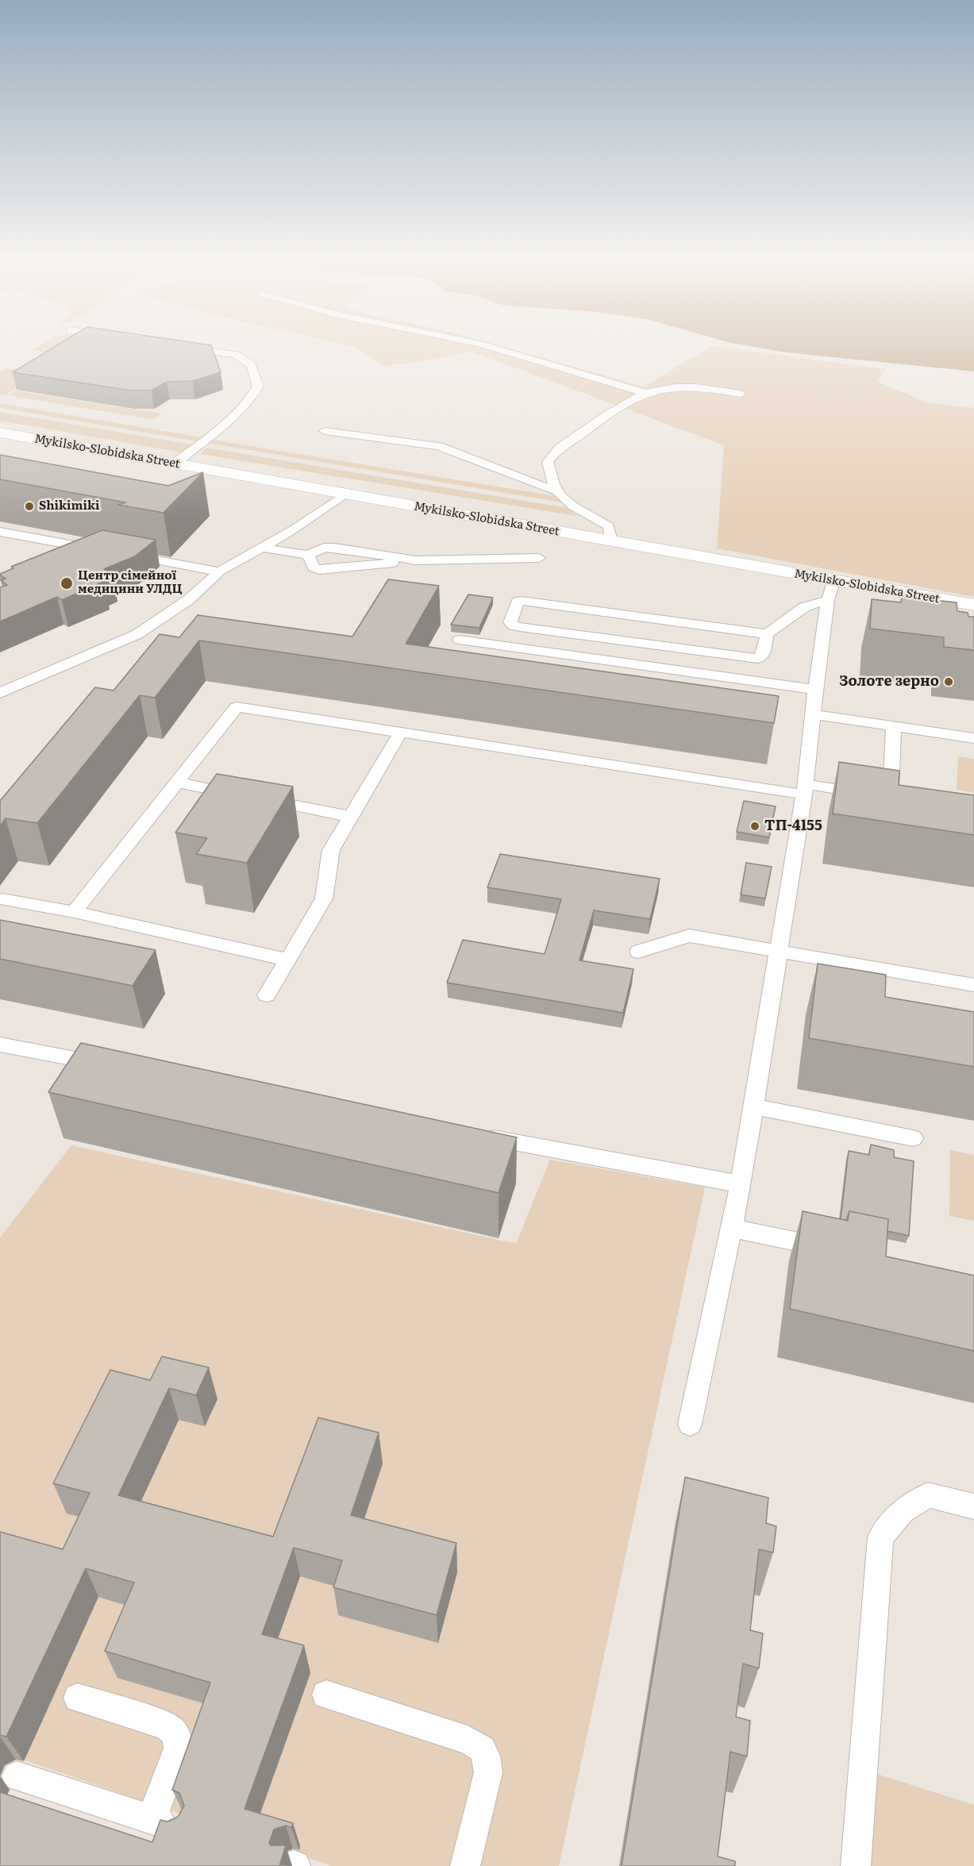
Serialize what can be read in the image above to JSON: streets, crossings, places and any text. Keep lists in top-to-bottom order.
{
  "streets": {
    "street": ["Mykilsko-Slobidska Street"]
  },
  "places": [
    "Shikimiki",
    "Центр сімейної медицини УЛДЦ",
    "Золоте зерно",
    "ТП-4155"
  ]
}
